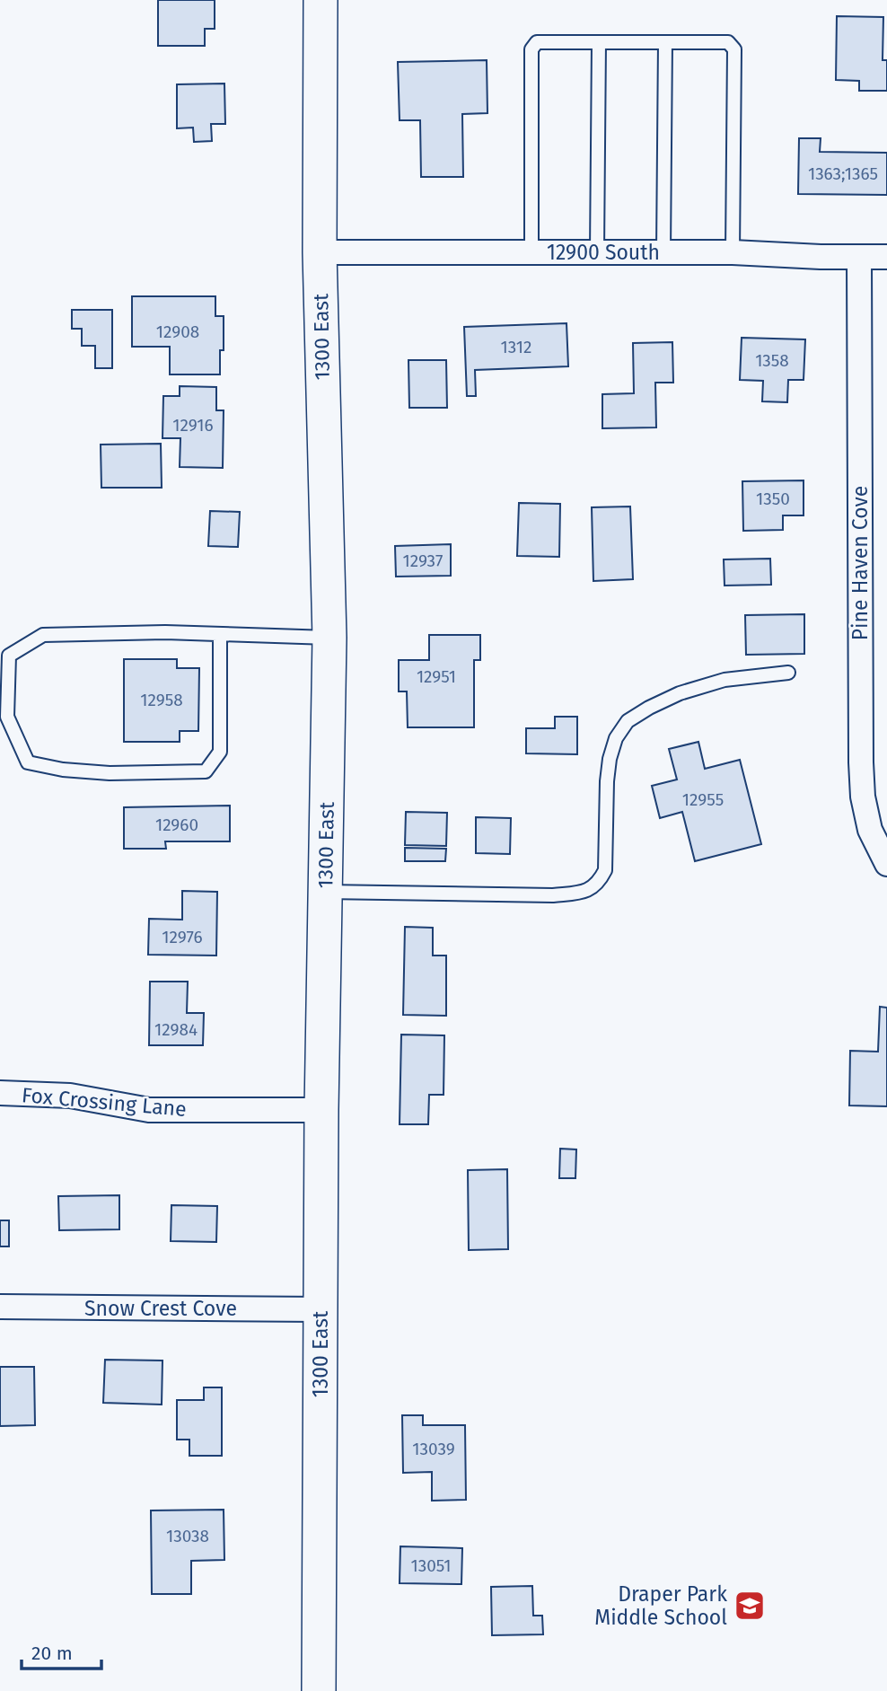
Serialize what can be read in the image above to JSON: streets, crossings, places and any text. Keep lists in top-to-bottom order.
{
  "streets": {
    "main road": ["1300 East"],
    "street": [
      "12900 South",
      "Pine Haven Cove",
      "Fox Crossing Lane",
      "Snow Crest Cove"
    ]
  },
  "crossings": [
    ["12900 South", "1300 East"],
    ["12900 South", "Pine Haven Cove"],
    ["1300 East", "Fox Crossing Lane"],
    ["1300 East", "Snow Crest Cove"]
  ],
  "places": {
    "school or university": ["Draper Park Middle School"]
  },
  "house_numbers": [
    "1363;1365",
    "12908",
    "1312",
    "1358",
    "12916",
    "1350",
    "12937",
    "12951",
    "12958",
    "12955",
    "12960",
    "12976",
    "12984",
    "13039",
    "13038",
    "13051"
  ],
  "scale_bar": "20 m"
}
